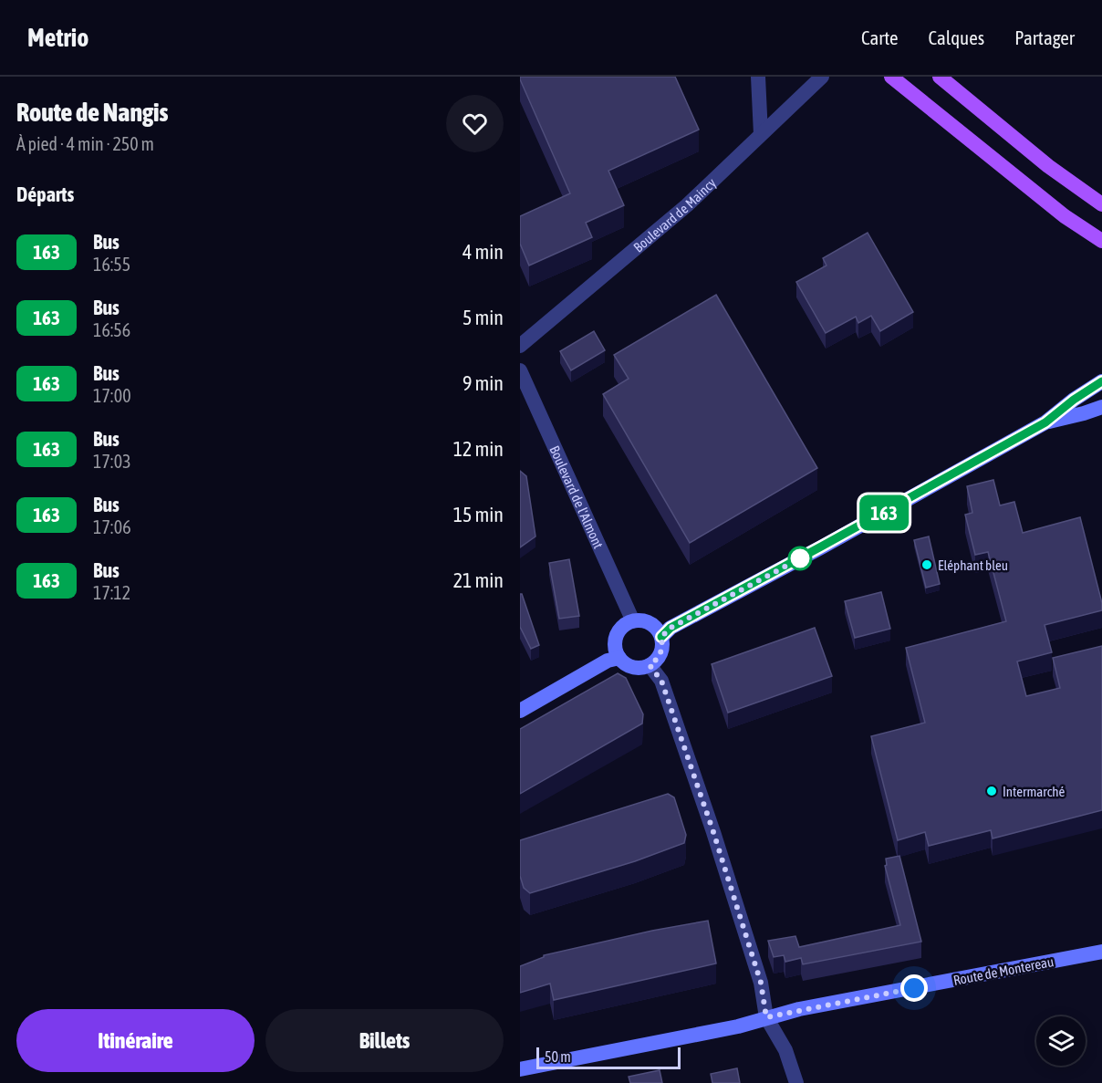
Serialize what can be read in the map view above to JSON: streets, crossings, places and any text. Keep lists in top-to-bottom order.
{
  "streets": {
    "main road": ["Route de Montereau"],
    "street": ["Boulevard de Maincy", "Boulevard de l'Almont"]
  },
  "places": ["Eléphant bleu", "Intermarché"],
  "lines": ["bus line 163"],
  "scale_bar": "50 m",
  "page": {
    "header": "Metrio",
    "nav": ["Carte", "Calques", "Partager"],
    "heading": [
      ["Route de Nangis", "À pied · 4 min · 250 m"],
      "Départs"
    ],
    "on_map": "163",
    "list": [
      {
        "mark": "163",
        "name": "Bus",
        "note": "16:55",
        "value": "4 min"
      },
      {
        "mark": "163",
        "name": "Bus",
        "note": "16:56",
        "value": "5 min"
      },
      {
        "mark": "163",
        "name": "Bus",
        "note": "17:00",
        "value": "9 min"
      },
      {
        "mark": "163",
        "name": "Bus",
        "note": "17:03",
        "value": "12 min"
      },
      {
        "mark": "163",
        "name": "Bus",
        "note": "17:06",
        "value": "15 min"
      },
      {
        "mark": "163",
        "name": "Bus",
        "note": "17:12",
        "value": "21 min"
      }
    ],
    "buttons": ["Itinéraire", "Billets"],
    "scale": "50 m"
  }
}
